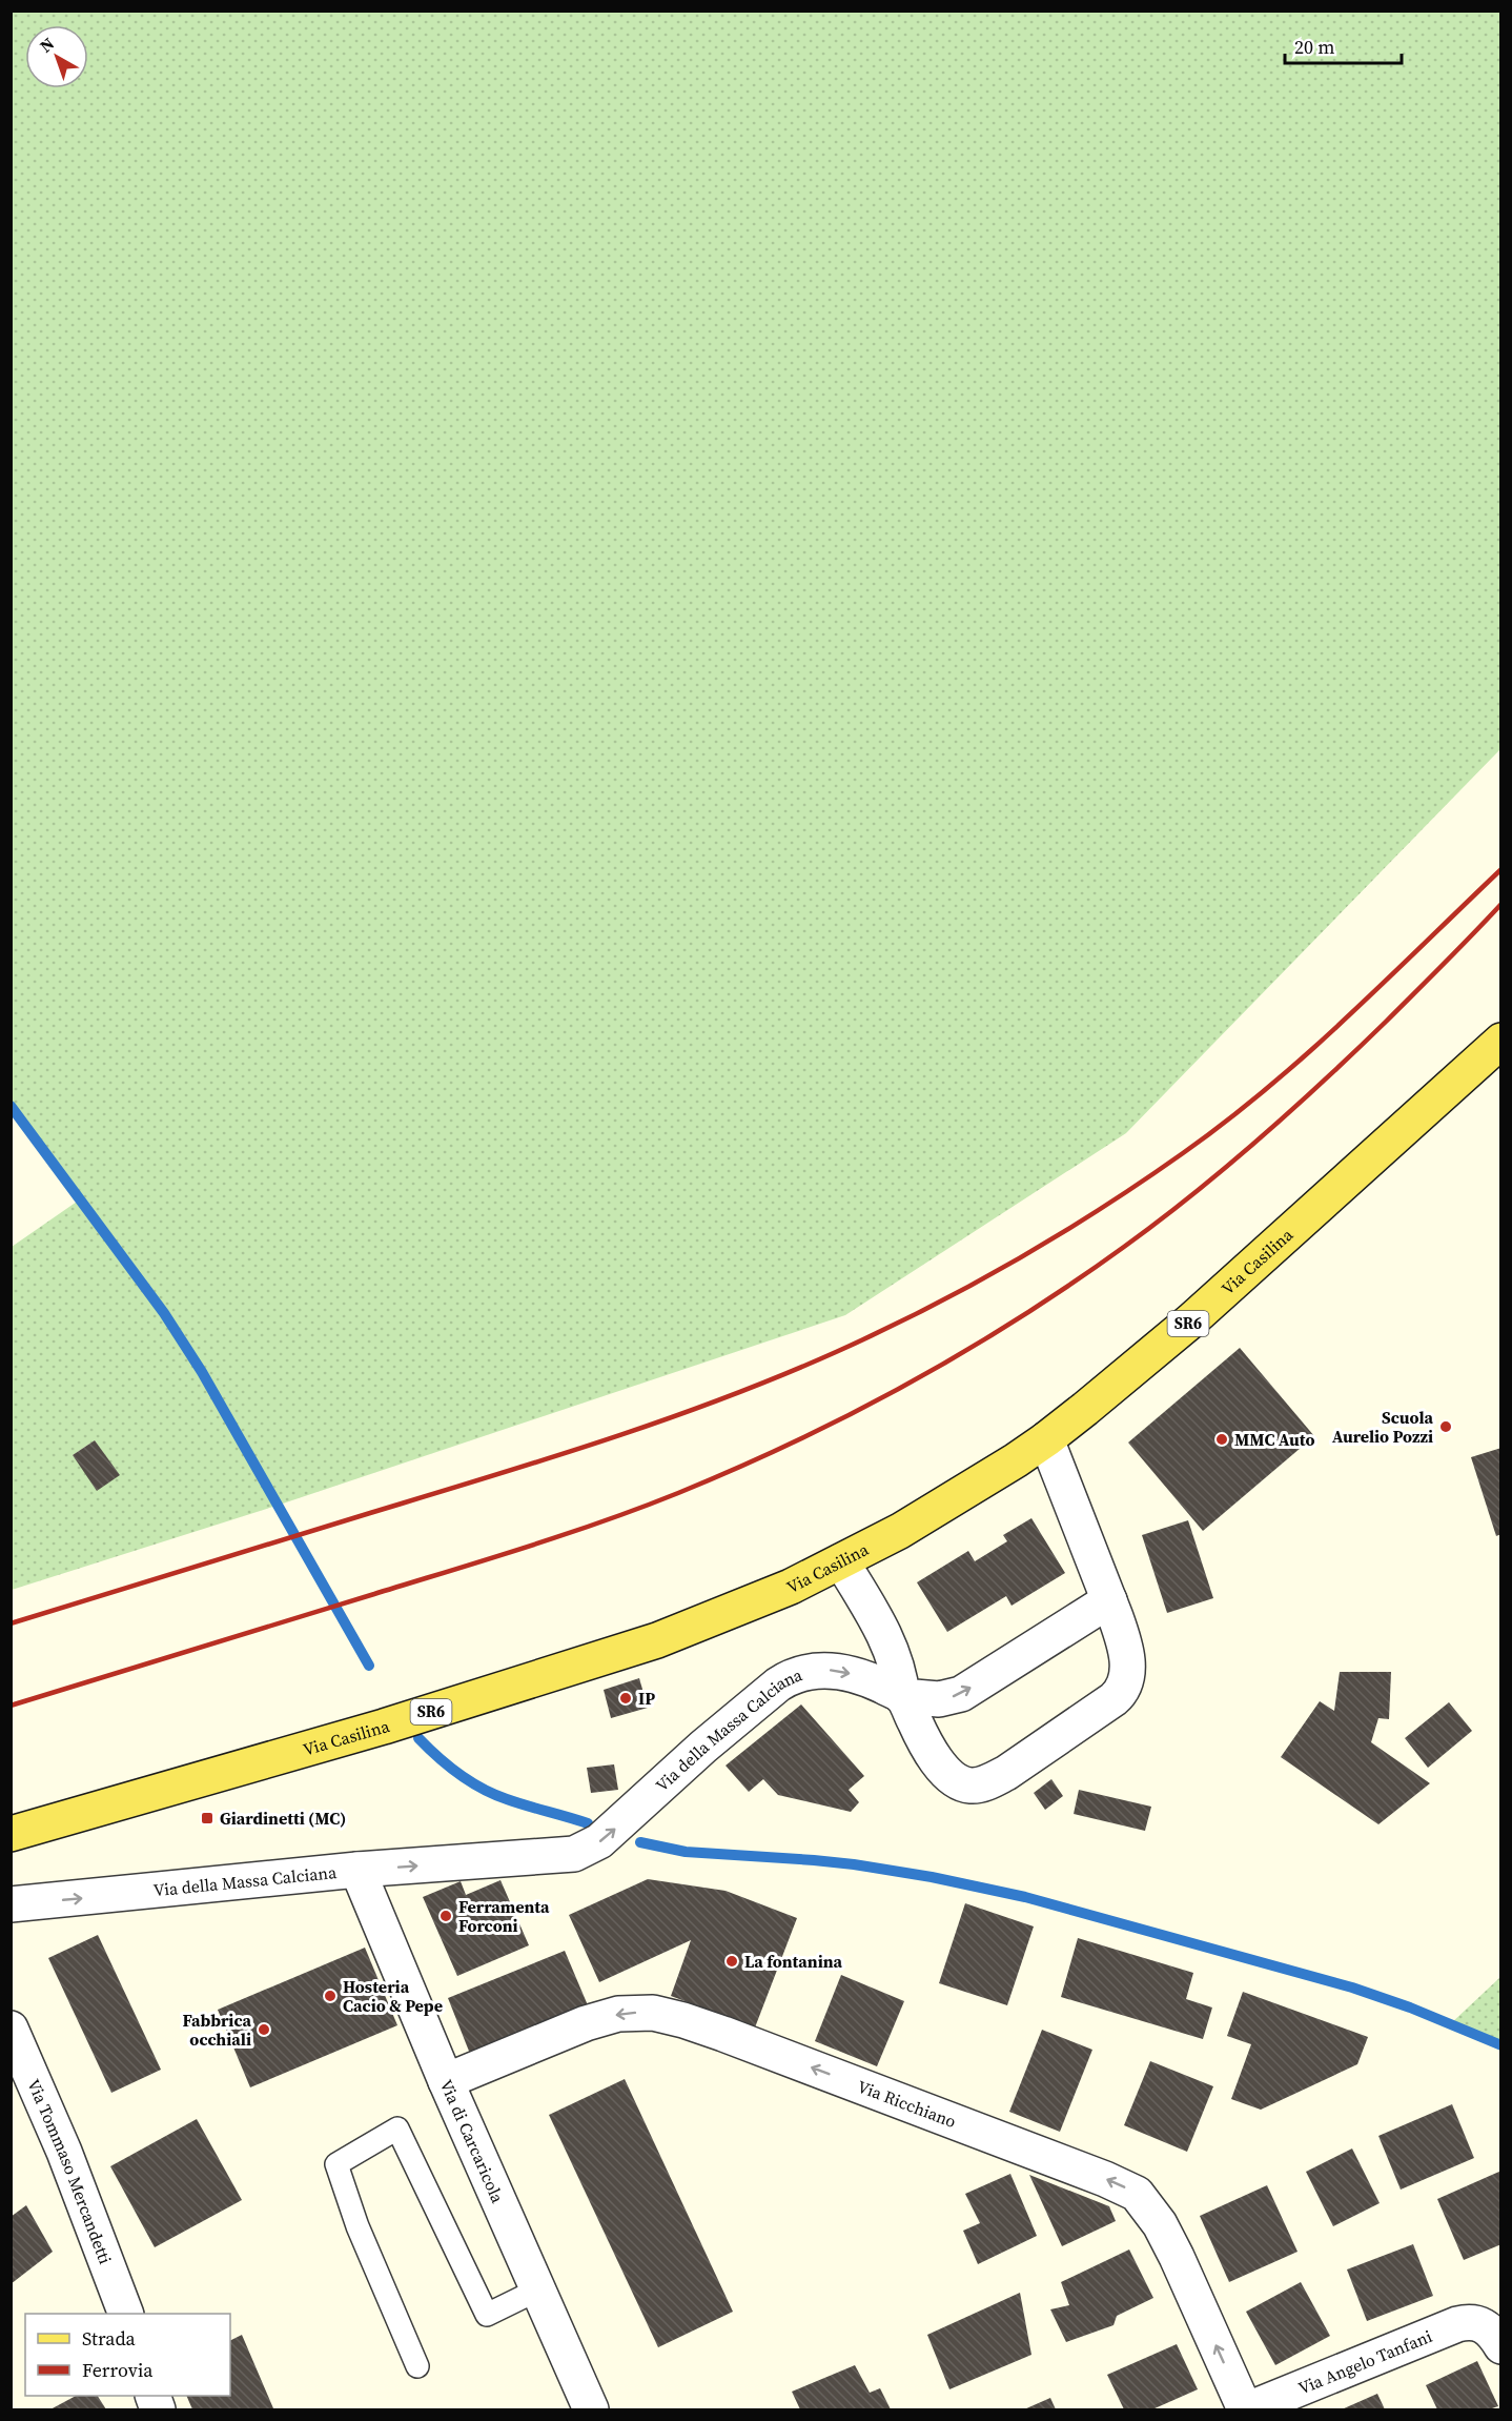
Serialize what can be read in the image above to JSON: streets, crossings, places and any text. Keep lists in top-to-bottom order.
{
  "streets": {
    "main road": ["Via Casilina", "SR6"],
    "street": [
      "Via della Massa Calciana",
      "Via Ricchiano",
      "Via di Carcaricola",
      "Via Tommaso Mercandetti",
      "Via Angelo Tanfani"
    ]
  },
  "crossings": [
    ["Via della Massa Calciana", "Via di Carcaricola"],
    ["Via Ricchiano", "Via di Carcaricola"],
    ["Via Ricchiano", "Via Angelo Tanfani"]
  ],
  "one_way": ["Via della Massa Calciana", "Via Ricchiano"],
  "places": {
    "other": [
      "Scuola Aurelio Pozzi",
      "MMC Auto",
      "IP",
      "Ferramenta Forconi",
      "La fontanina",
      "Hosteria Cacio & Pepe",
      "Fabbrica occhiali"
    ],
    "transit": ["Giardinetti (MC)"]
  },
  "legend": ["Strada", "Ferrovia"],
  "scale_bar": "20 m",
  "north": "top left"
}
